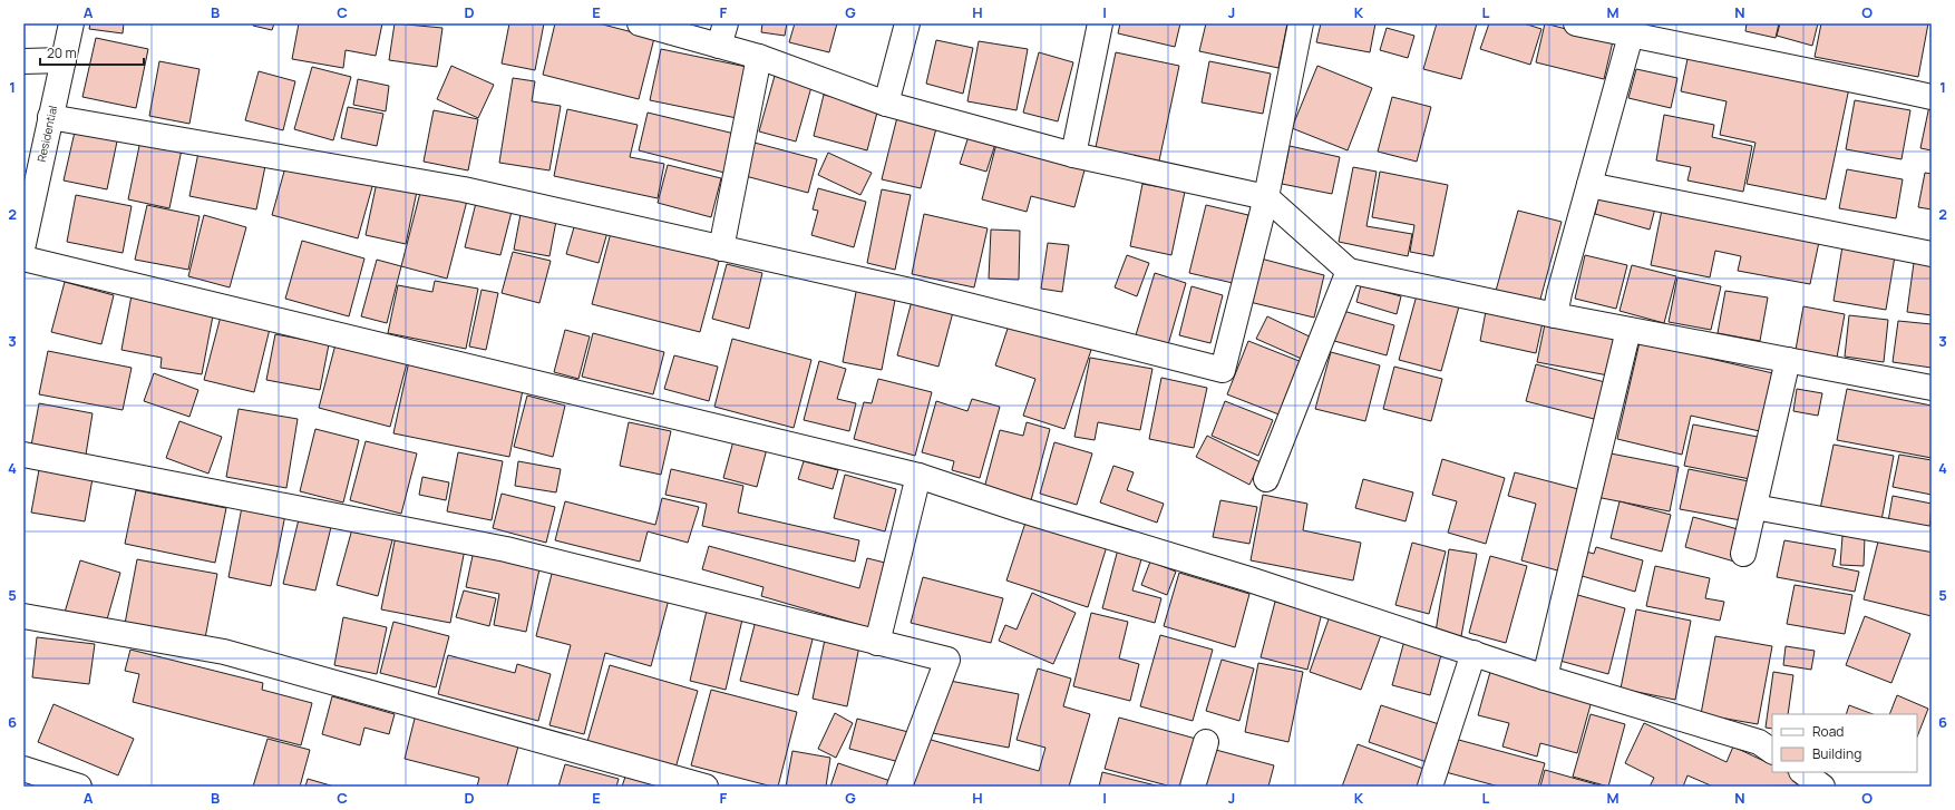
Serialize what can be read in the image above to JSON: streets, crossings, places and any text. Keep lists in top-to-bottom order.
{
  "streets": {
    "street": ["Residential"]
  },
  "legend": ["Road", "Building"],
  "scale_bar": "20 m",
  "grid": {
    "columns": [
      "A",
      "B",
      "C",
      "D",
      "E",
      "F",
      "G",
      "H",
      "I",
      "J",
      "K",
      "L",
      "M",
      "N",
      "O"
    ],
    "rows": [
      "1",
      "2",
      "3",
      "4",
      "5",
      "6"
    ]
  }
}
